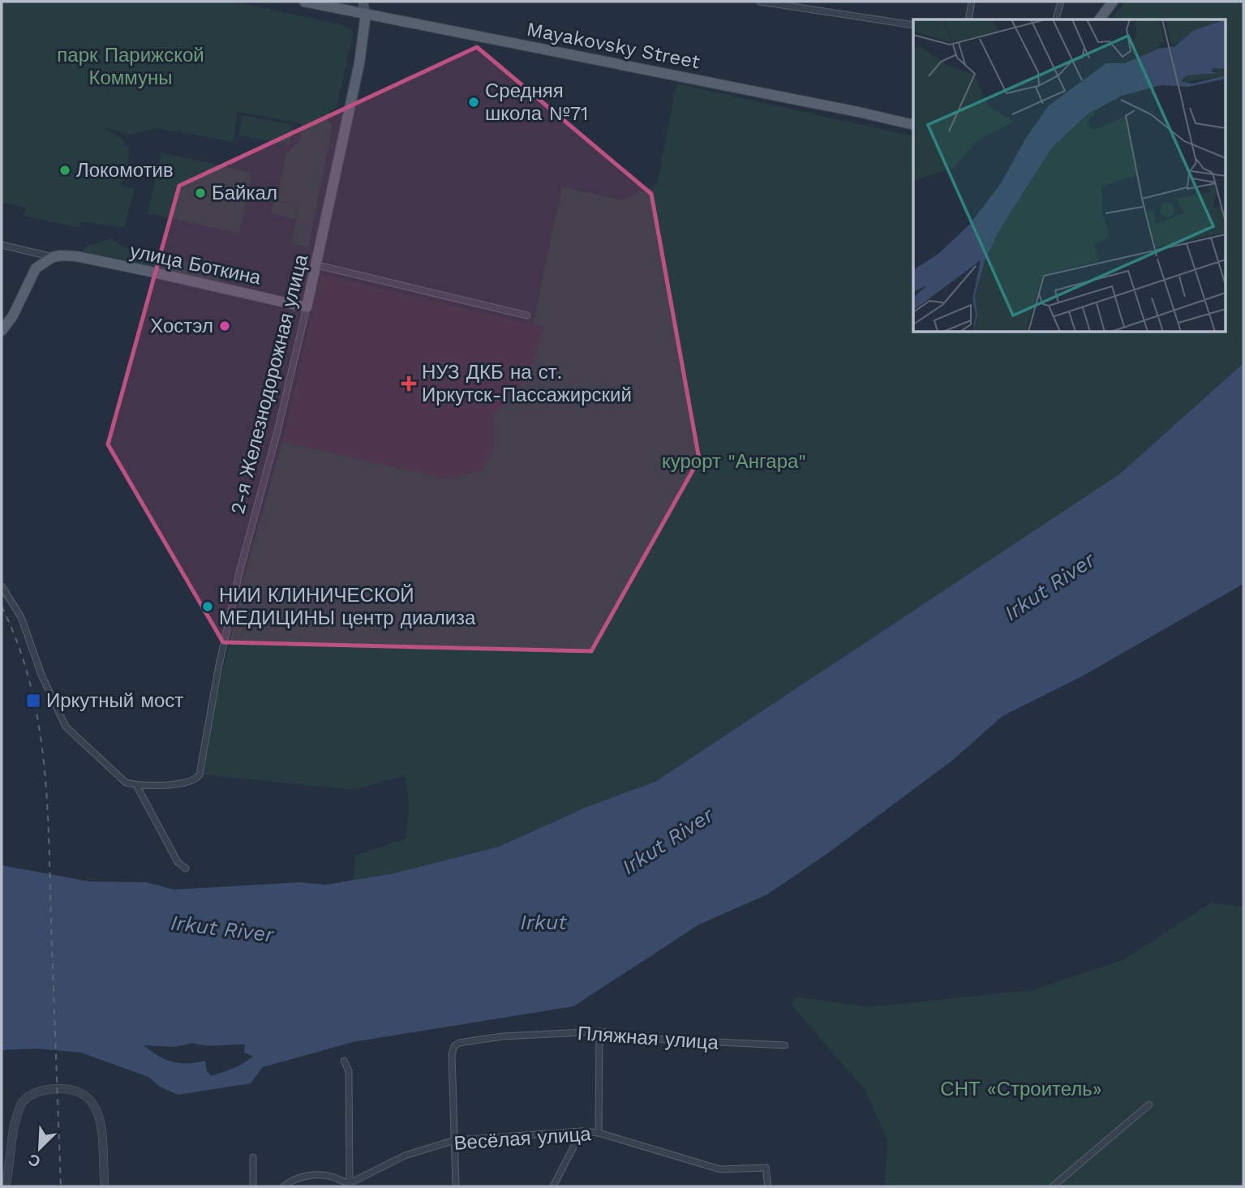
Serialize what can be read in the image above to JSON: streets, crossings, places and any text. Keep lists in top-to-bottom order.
{
  "streets": {
    "main road": ["Mayakovsky Street", "улица Боткина", "2-я Железнодорожная улица"],
    "street": ["Пляжная улица", "Весёлая улица"]
  },
  "crossings": [
    ["Mayakovsky Street", "2-я Железнодорожная улица"],
    ["улица Боткина", "2-я Железнодорожная улица"],
    ["Пляжная улица", "Весёлая улица"]
  ],
  "water": ["Irkut River", "Irkut"],
  "parks": ["парк Парижской Коммуны", "курорт \"Ангара\"", "СНТ «Строитель»"],
  "places": {
    "other": [
      "Средняя школа №71",
      "Локомотив",
      "Байкал",
      "Хостэл",
      "НИИ КЛИНИЧЕСКОЙ МЕДИЦИНЫ центр диализа"
    ],
    "health": ["НУЗ ДКБ на ст. Иркутск-Пассажирский"],
    "transit": ["Иркутный мост"]
  },
  "north": "bottom left"
}
